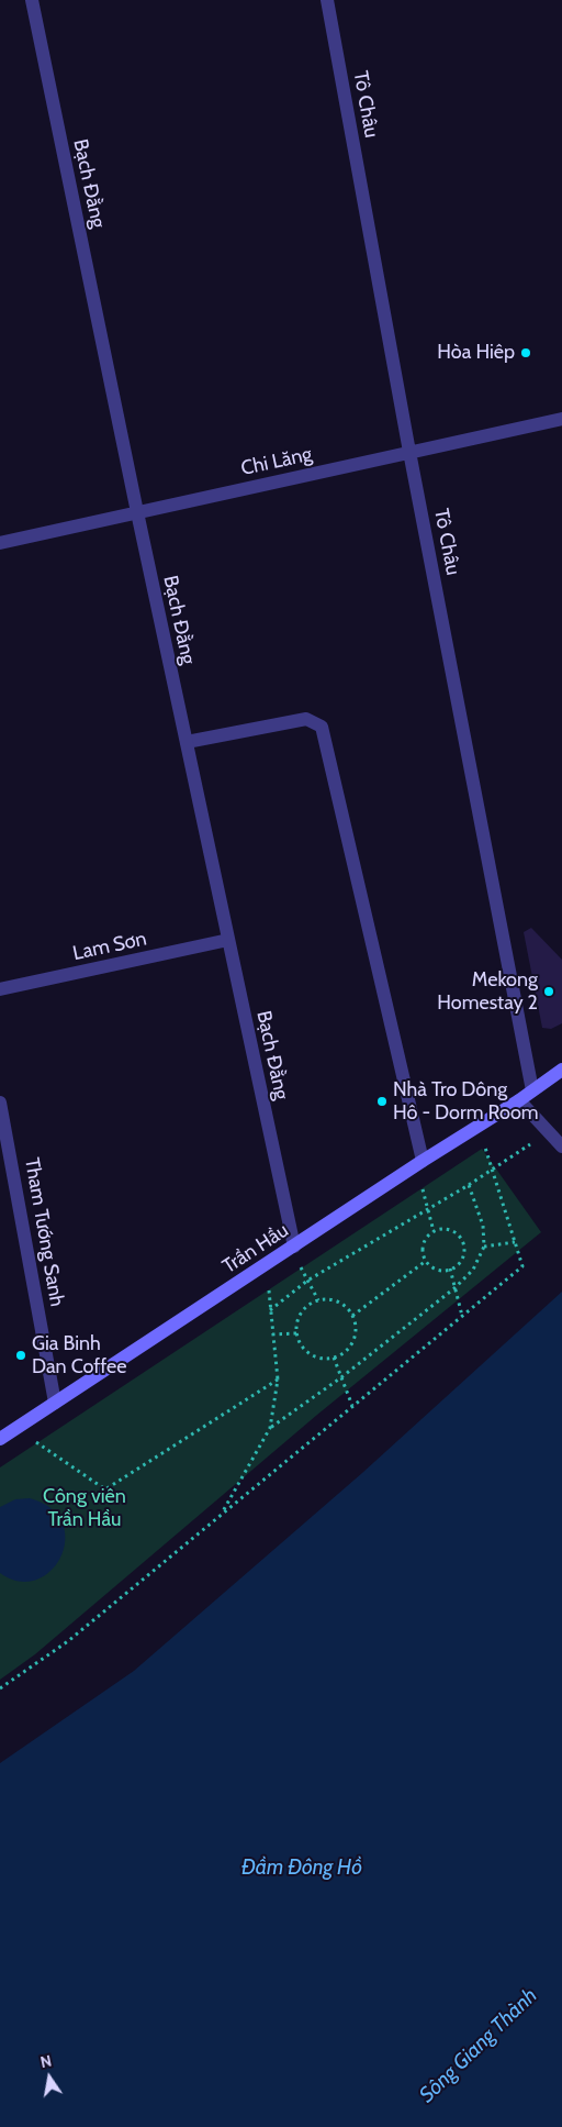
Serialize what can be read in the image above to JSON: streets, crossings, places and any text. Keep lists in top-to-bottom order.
{
  "streets": {
    "street": [
      "Tô Châu",
      "Bạch Đằng",
      "Chi Lăng",
      "Lam Sơn",
      "Tham Tướng Sanh",
      "Trần Hầu"
    ]
  },
  "crossings": [
    ["Tô Châu", "Chi Lăng"],
    ["Tô Châu", "Trần Hầu"],
    ["Bạch Đằng", "Chi Lăng"],
    ["Bạch Đằng", "Lam Sơn"],
    ["Bạch Đằng", "Trần Hầu"],
    ["Tham Tướng Sanh", "Trần Hầu"]
  ],
  "water": ["Đầm Đông Hồ", "Sông Giang Thành"],
  "parks": ["Công viên Trần Hầu"],
  "places": [
    "Hòa Hiêp",
    "Mekong Homestay 2",
    "Nhà Tro Dông Hô - Dorm Room",
    "Gia Binh Dan Coffee"
  ],
  "north": "top"
}
